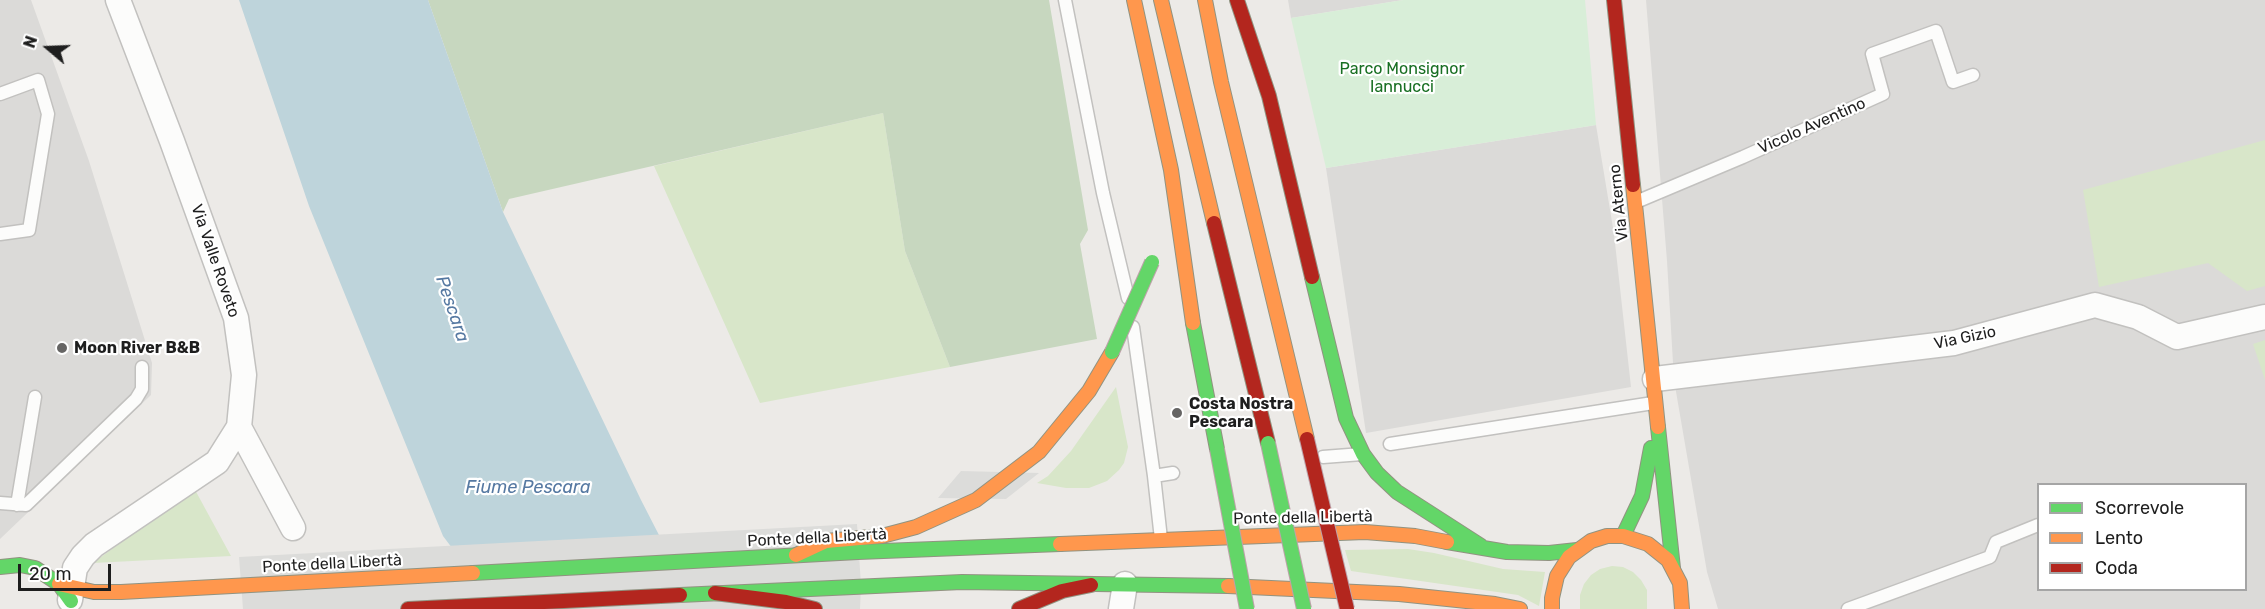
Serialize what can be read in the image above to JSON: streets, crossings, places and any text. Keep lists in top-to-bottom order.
{
  "streets": {
    "main road": ["Via Aterno", "Ponte della Libertà"],
    "street": ["Via Valle Roveto", "Via Gizio"],
    "lane": ["Vicolo Aventino"]
  },
  "crossings": [
    ["Vicolo Aventino", "Via Aterno"],
    ["Via Aterno", "Via Gizio"],
    ["Via Valle Roveto", "Ponte della Libertà"]
  ],
  "water": ["Pescara", "Fiume Pescara"],
  "parks": ["Parco Monsignor Iannucci"],
  "places": ["Moon River B&B", "Costa Nostra Pescara"],
  "legend": ["Scorrevole", "Lento", "Coda"],
  "scale_bar": "20 m",
  "north": "left"
}
